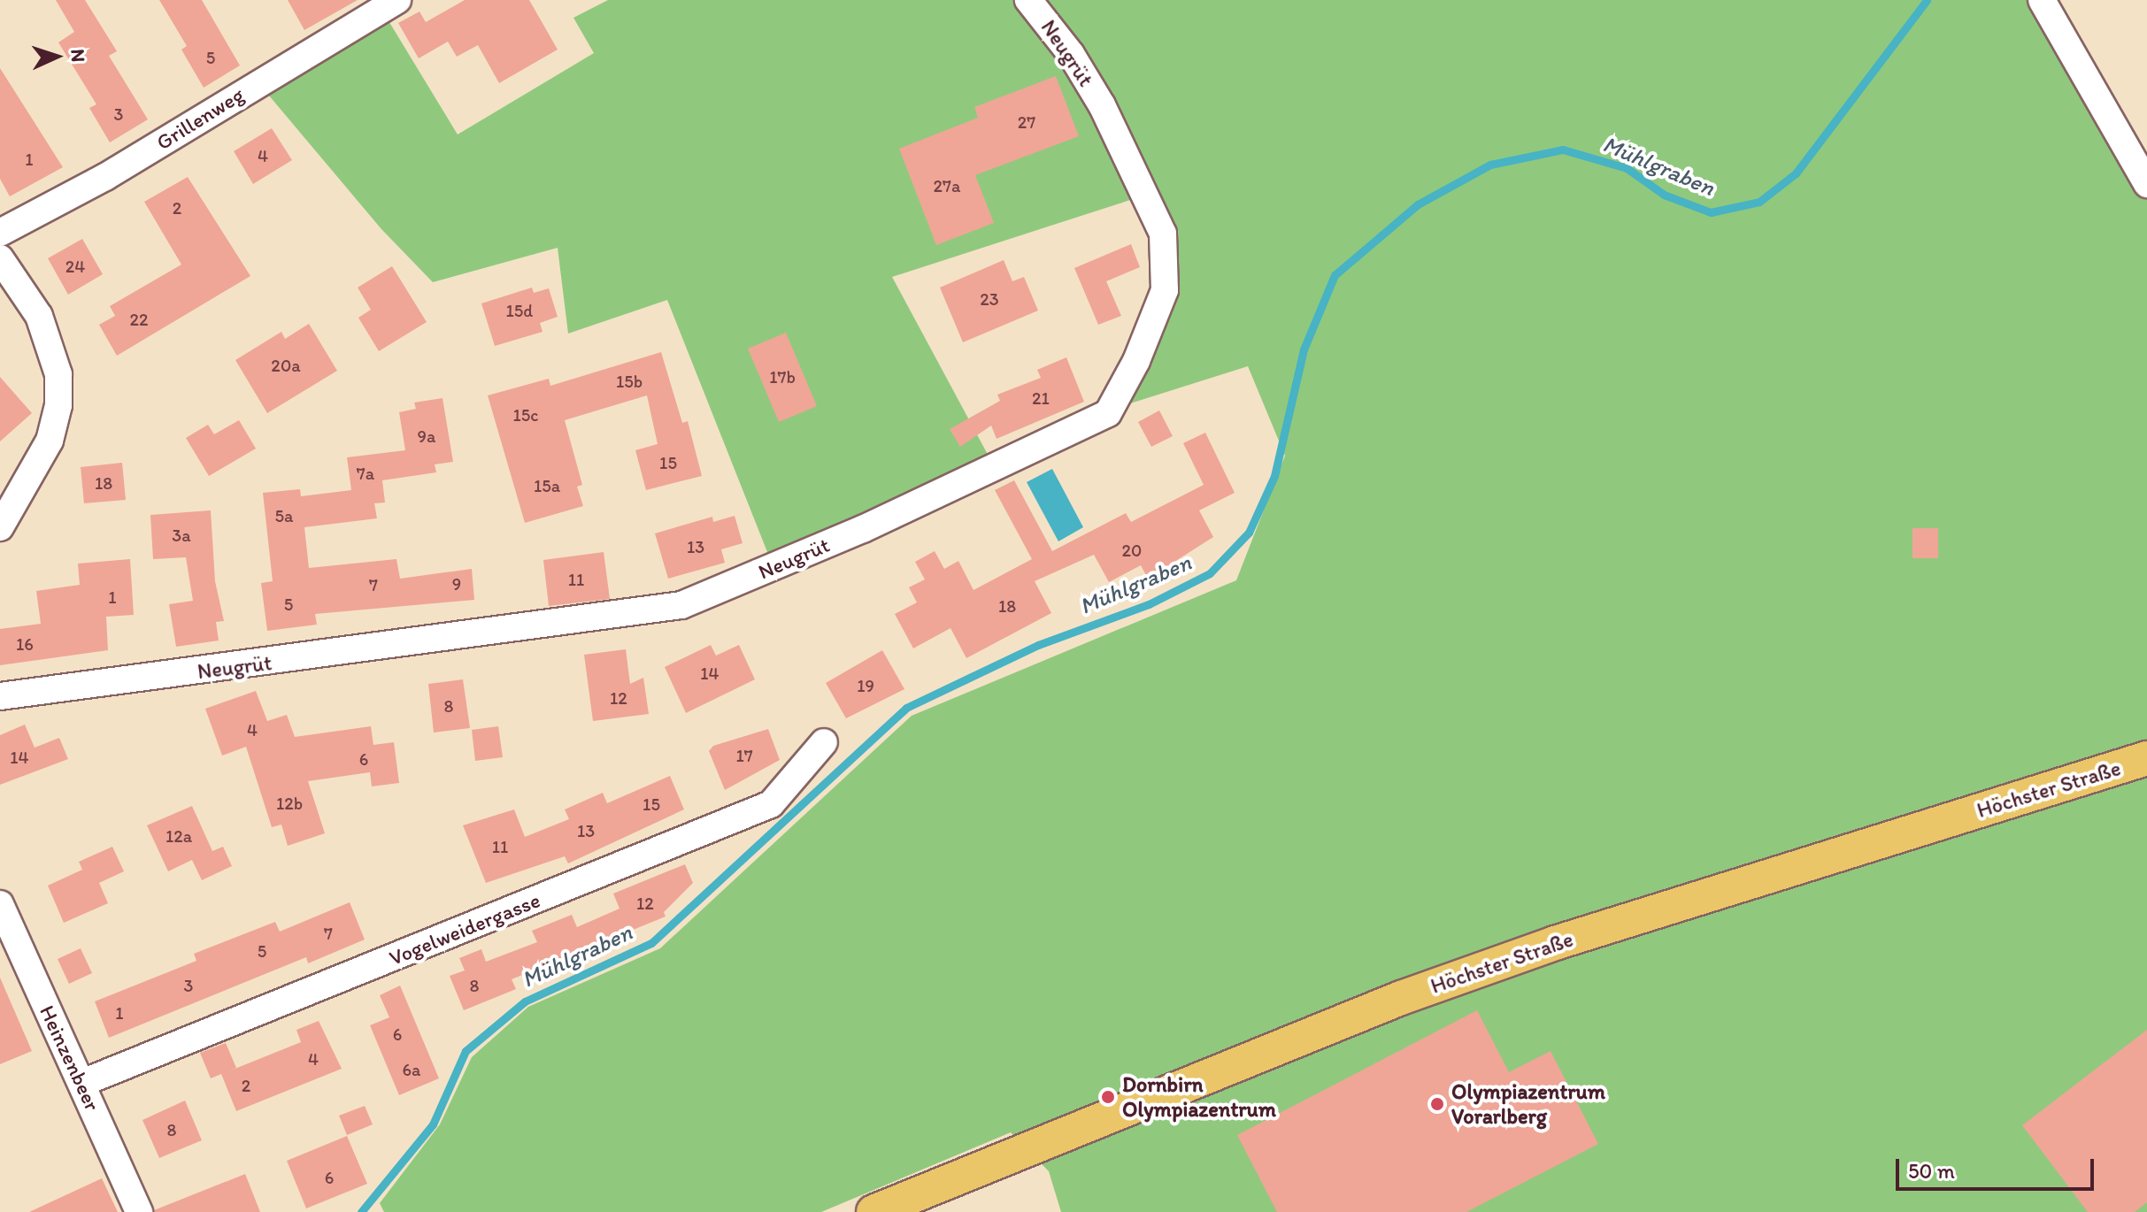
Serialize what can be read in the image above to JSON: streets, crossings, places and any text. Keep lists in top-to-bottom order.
{
  "streets": {
    "main road": ["Höchster Straße"],
    "street": [
      "Neugrüt",
      "Grillenweg",
      "Vogelweidergasse",
      "Heinzenbeer"
    ]
  },
  "crossings": [
    ["Vogelweidergasse", "Heinzenbeer"]
  ],
  "water": ["Mühlgraben"],
  "places": ["Dornbirn Olympiazentrum", "Olympiazentrum Vorarlberg"],
  "house_numbers": [
    "5",
    "3",
    "27",
    "4",
    "1",
    "27a",
    "2",
    "24",
    "23",
    "15d",
    "22",
    "20a",
    "17b",
    "15b",
    "21",
    "15c",
    "9a",
    "15",
    "7a",
    "18",
    "15a",
    "5a",
    "3a",
    "13",
    "20",
    "11",
    "9",
    "7",
    "1",
    "5",
    "18",
    "16",
    "14",
    "19",
    "12",
    "8",
    "4",
    "17",
    "14",
    "6",
    "12b",
    "15",
    "13",
    "12a",
    "11",
    "12",
    "7",
    "5",
    "3",
    "8",
    "1",
    "6",
    "4",
    "6a",
    "2",
    "8",
    "6"
  ],
  "scale_bar": "50 m",
  "north": "right"
}
